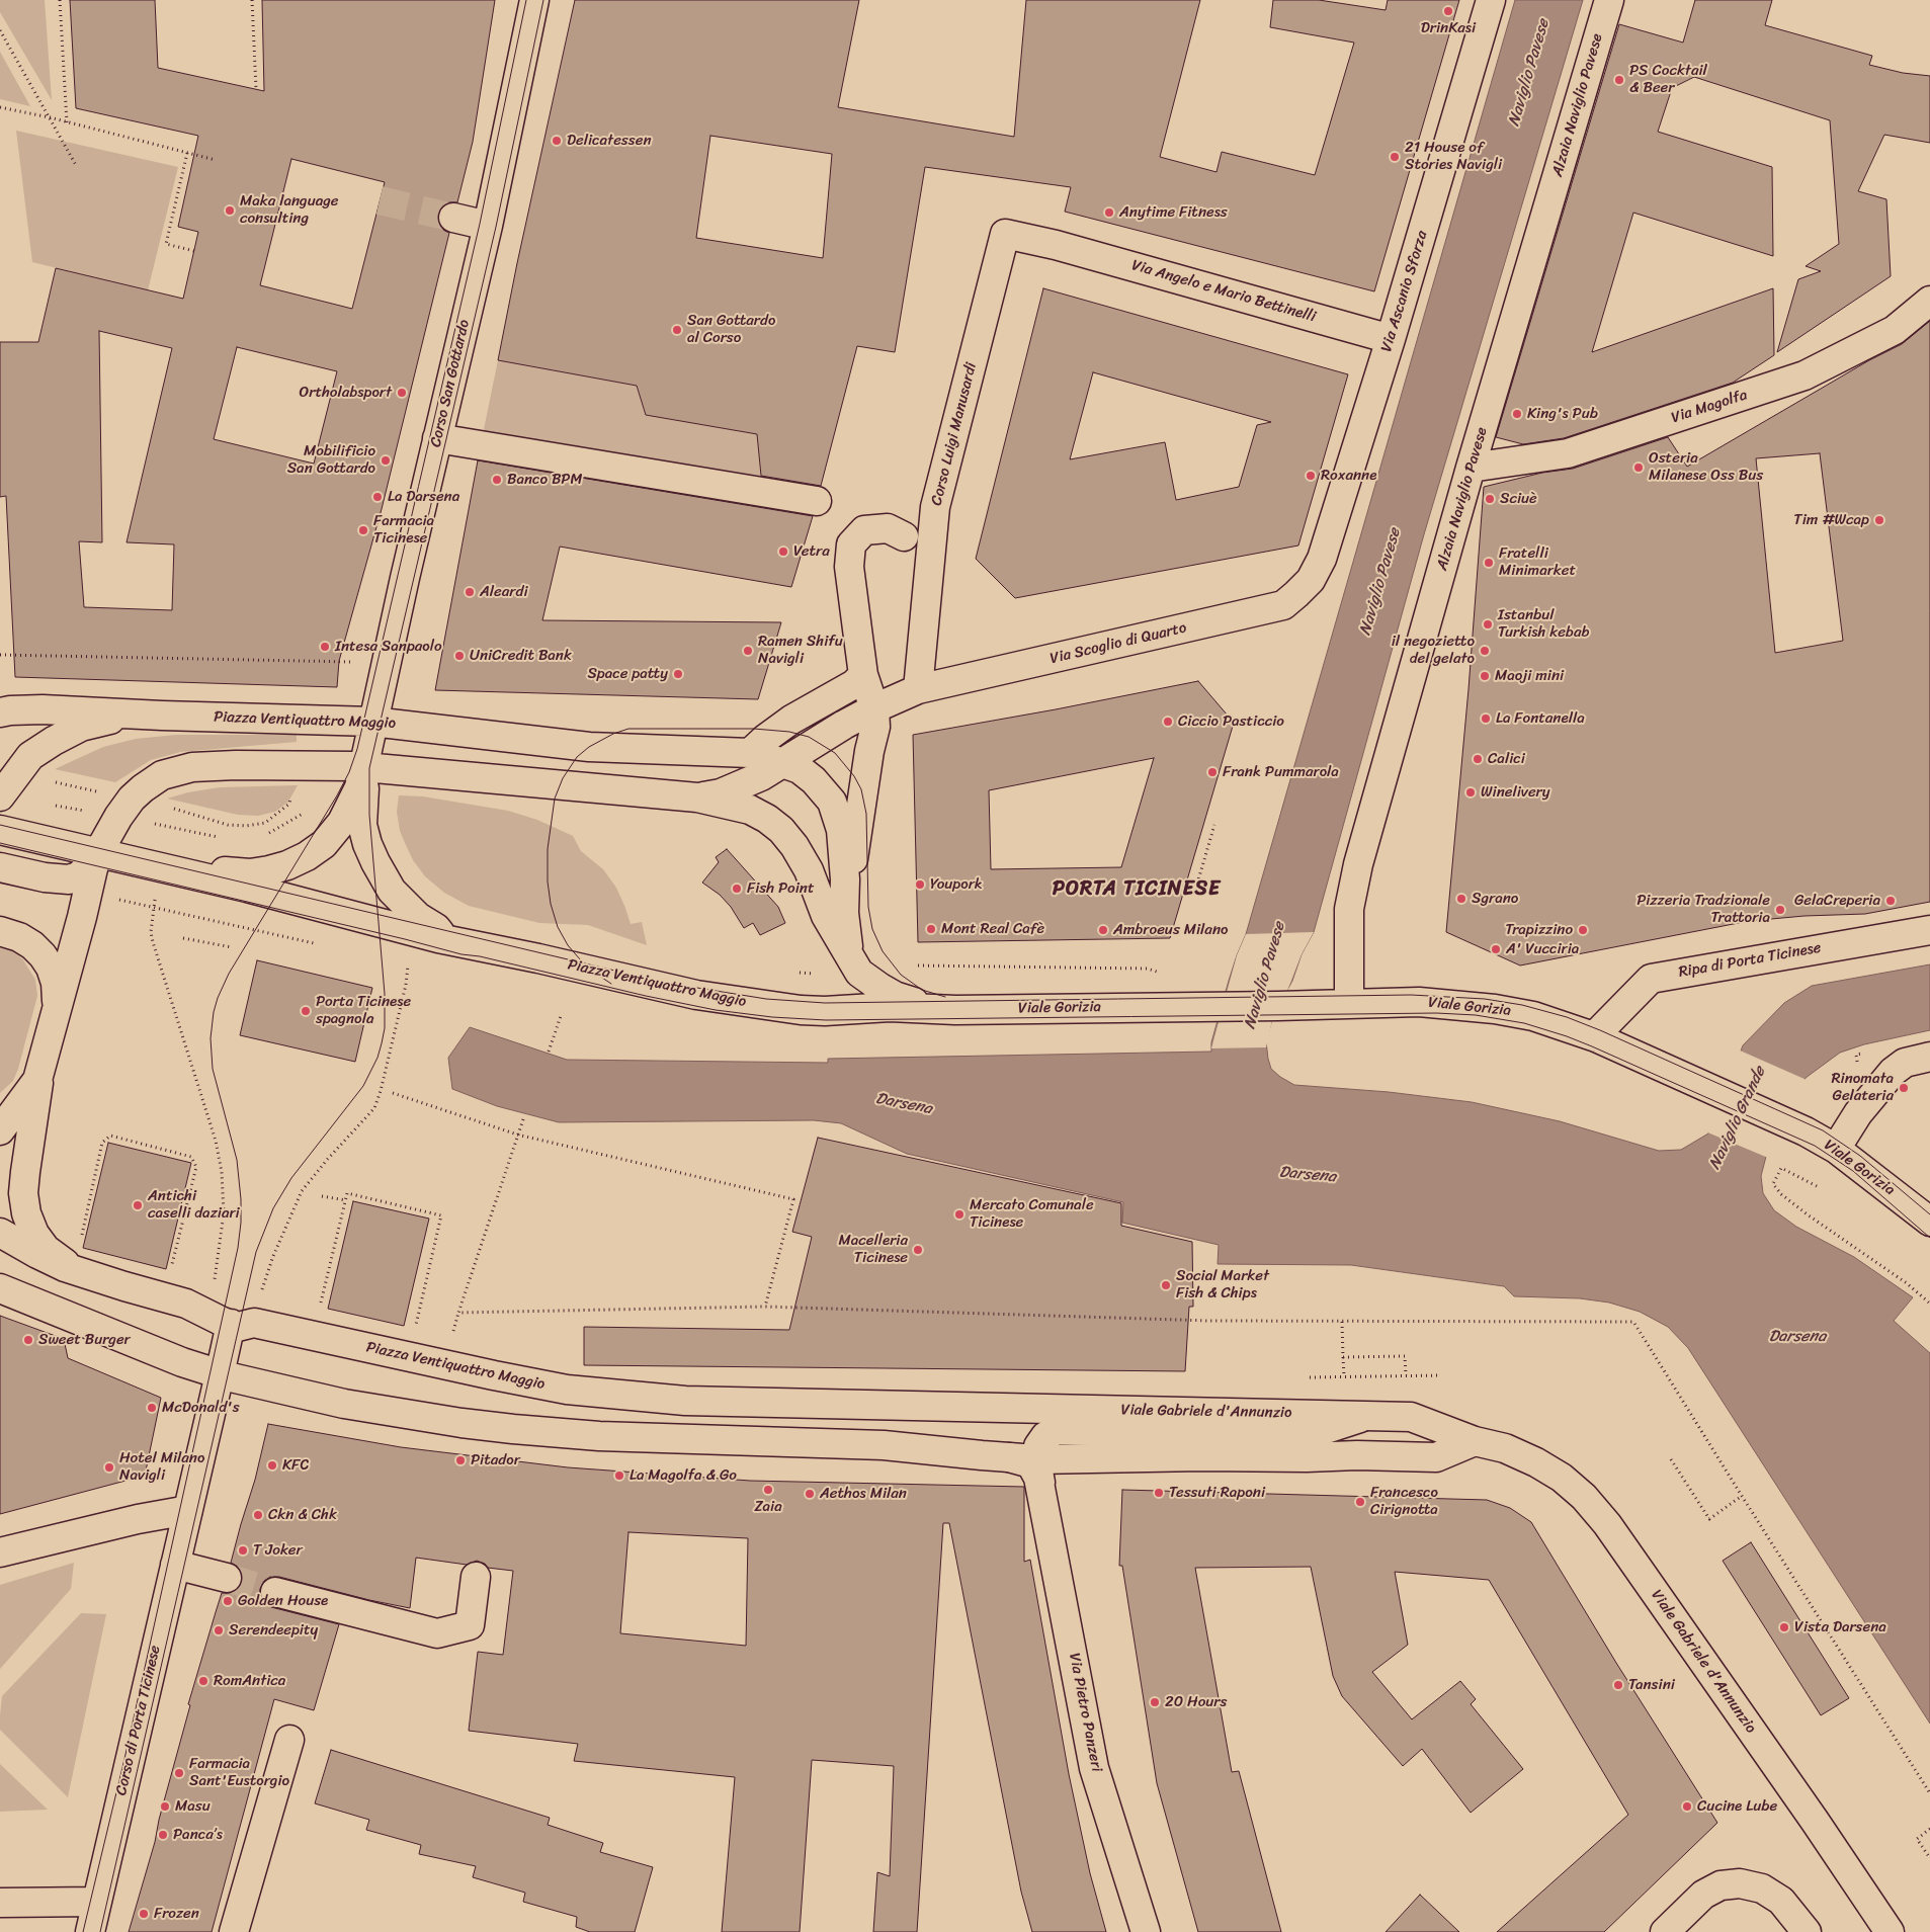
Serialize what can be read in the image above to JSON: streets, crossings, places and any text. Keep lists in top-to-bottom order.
{
  "streets": {
    "street": [
      "Alzaia Naviglio Pavese",
      "Via Angelo e Mario Bettinelli",
      "Via Ascanio Sforza",
      "Corso San Gottardo",
      "Via Magolfa",
      "Corso Luigi Manusardi",
      "Via Scoglio di Quarto",
      "Piazza Ventiquattro Maggio",
      "Ripa di Porta Ticinese",
      "Viale Gorizia",
      "Viale Gabriele d'Annunzio",
      "Via Pietro Panzeri",
      "Corso di Porta Ticinese"
    ]
  },
  "crossings": [
    ["Alzaia Naviglio Pavese", "Via Magolfa"],
    ["Alzaia Naviglio Pavese", "Viale Gorizia"],
    ["Via Angelo e Mario Bettinelli", "Via Ascanio Sforza"],
    ["Via Angelo e Mario Bettinelli", "Corso Luigi Manusardi"],
    ["Via Ascanio Sforza", "Via Scoglio di Quarto"],
    ["Corso San Gottardo", "Piazza Ventiquattro Maggio"],
    ["Corso Luigi Manusardi", "Via Scoglio di Quarto"],
    ["Corso Luigi Manusardi", "Piazza Ventiquattro Maggio"],
    ["Via Scoglio di Quarto", "Piazza Ventiquattro Maggio"],
    ["Piazza Ventiquattro Maggio", "Viale Gorizia"],
    ["Piazza Ventiquattro Maggio", "Viale Gabriele d'Annunzio"],
    ["Piazza Ventiquattro Maggio", "Corso di Porta Ticinese"],
    ["Ripa di Porta Ticinese", "Viale Gorizia"]
  ],
  "districts": ["PORTA TICINESE"],
  "water": ["Naviglio Pavese", "Darsena", "Naviglio Grande"],
  "places": [
    "DrinKasi",
    "PS Cocktail & Beer",
    "Delicatessen",
    "21 House of Stories Navigli",
    "Maka language consulting",
    "Anytime Fitness",
    "San Gottardo al Corso",
    "Ortholabsport",
    "King's Pub",
    "Mobilificio San Gottardo",
    "Osteria Milanese Oss Bus",
    "Roxanne",
    "Banco BPM",
    "La Darsena",
    "Sciuè",
    "Tim #Wcap",
    "Farmacia Ticinese",
    "Vetra",
    "Fratelli Minimarket",
    "Aleardi",
    "Istanbul Turkish kebab",
    "Intesa Sanpaolo",
    "Ramen Shifu Navigli",
    "il negozietto del gelato",
    "UniCredit Bank",
    "Space patty",
    "Maoji mini",
    "La Fontanella",
    "Ciccio Pasticcio",
    "Calici",
    "Frank Pummarola",
    "Winelivery",
    "Youpork",
    "Fish Point",
    "Sgrano",
    "GelaCreperia",
    "Pizzeria Tradzionale Trattoria",
    "Mont Real Cafè",
    "Ambroeus Milano",
    "Trapizzino",
    "A' Vucciria",
    "Porta Ticinese spagnola",
    "Rinomata Gelateria",
    "Antichi caselli daziari",
    "Mercato Comunale Ticinese",
    "Macelleria Ticinese",
    "Social Market Fish & Chips",
    "Sweet Burger",
    "McDonald's",
    "Pitador",
    "KFC",
    "Hotel Milano Navigli",
    "La Magolfa & Go",
    "Zaia",
    "Tessuti Raponi",
    "Aethos Milan",
    "Francesco Cirignotta",
    "Ckn & Chk",
    "T Joker",
    "Golden House",
    "Vista Darsena",
    "Serendeepity",
    "RomAntica",
    "Tansini",
    "20 Hours",
    "Farmacia Sant'Eustorgio",
    "Masu",
    "Cucine Lube",
    "Panca’s",
    "Frozen"
  ]
}
